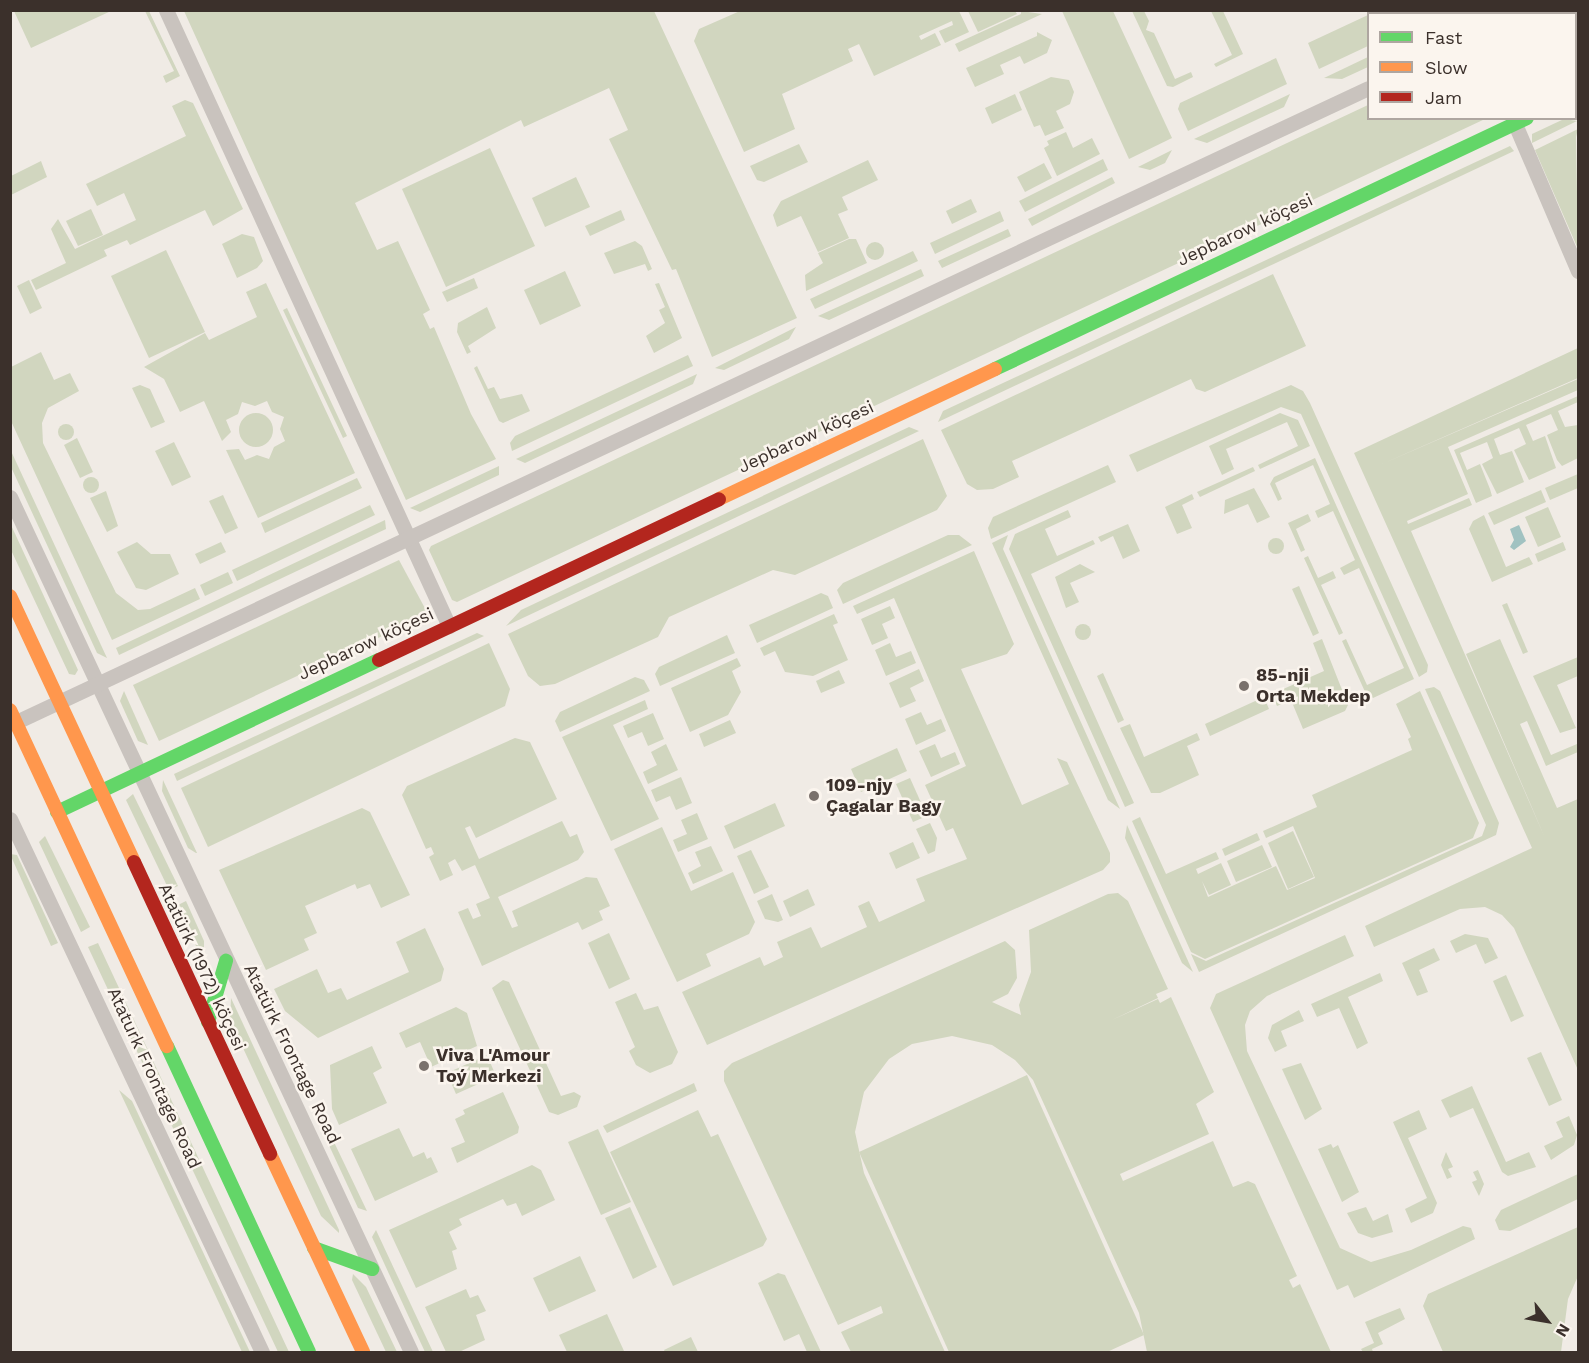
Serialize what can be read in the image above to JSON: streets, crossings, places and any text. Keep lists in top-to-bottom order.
{
  "streets": {
    "main road": ["Jepbarow köçesi", "Atatürk (1972) köçesi"],
    "street": ["Atatürk Frontage Road", "Ataturk Frontage Road"]
  },
  "crossings": [
    ["Jepbarow köçesi", "Atatürk (1972) köçesi"],
    ["Jepbarow köçesi", "Atatürk Frontage Road"]
  ],
  "places": ["85-nji Orta Mekdep", "109-njy Çagalar Bagy", "Viva L'Amour Toý Merkezi"],
  "legend": ["Fast", "Slow", "Jam"],
  "north": "bottom right"
}
